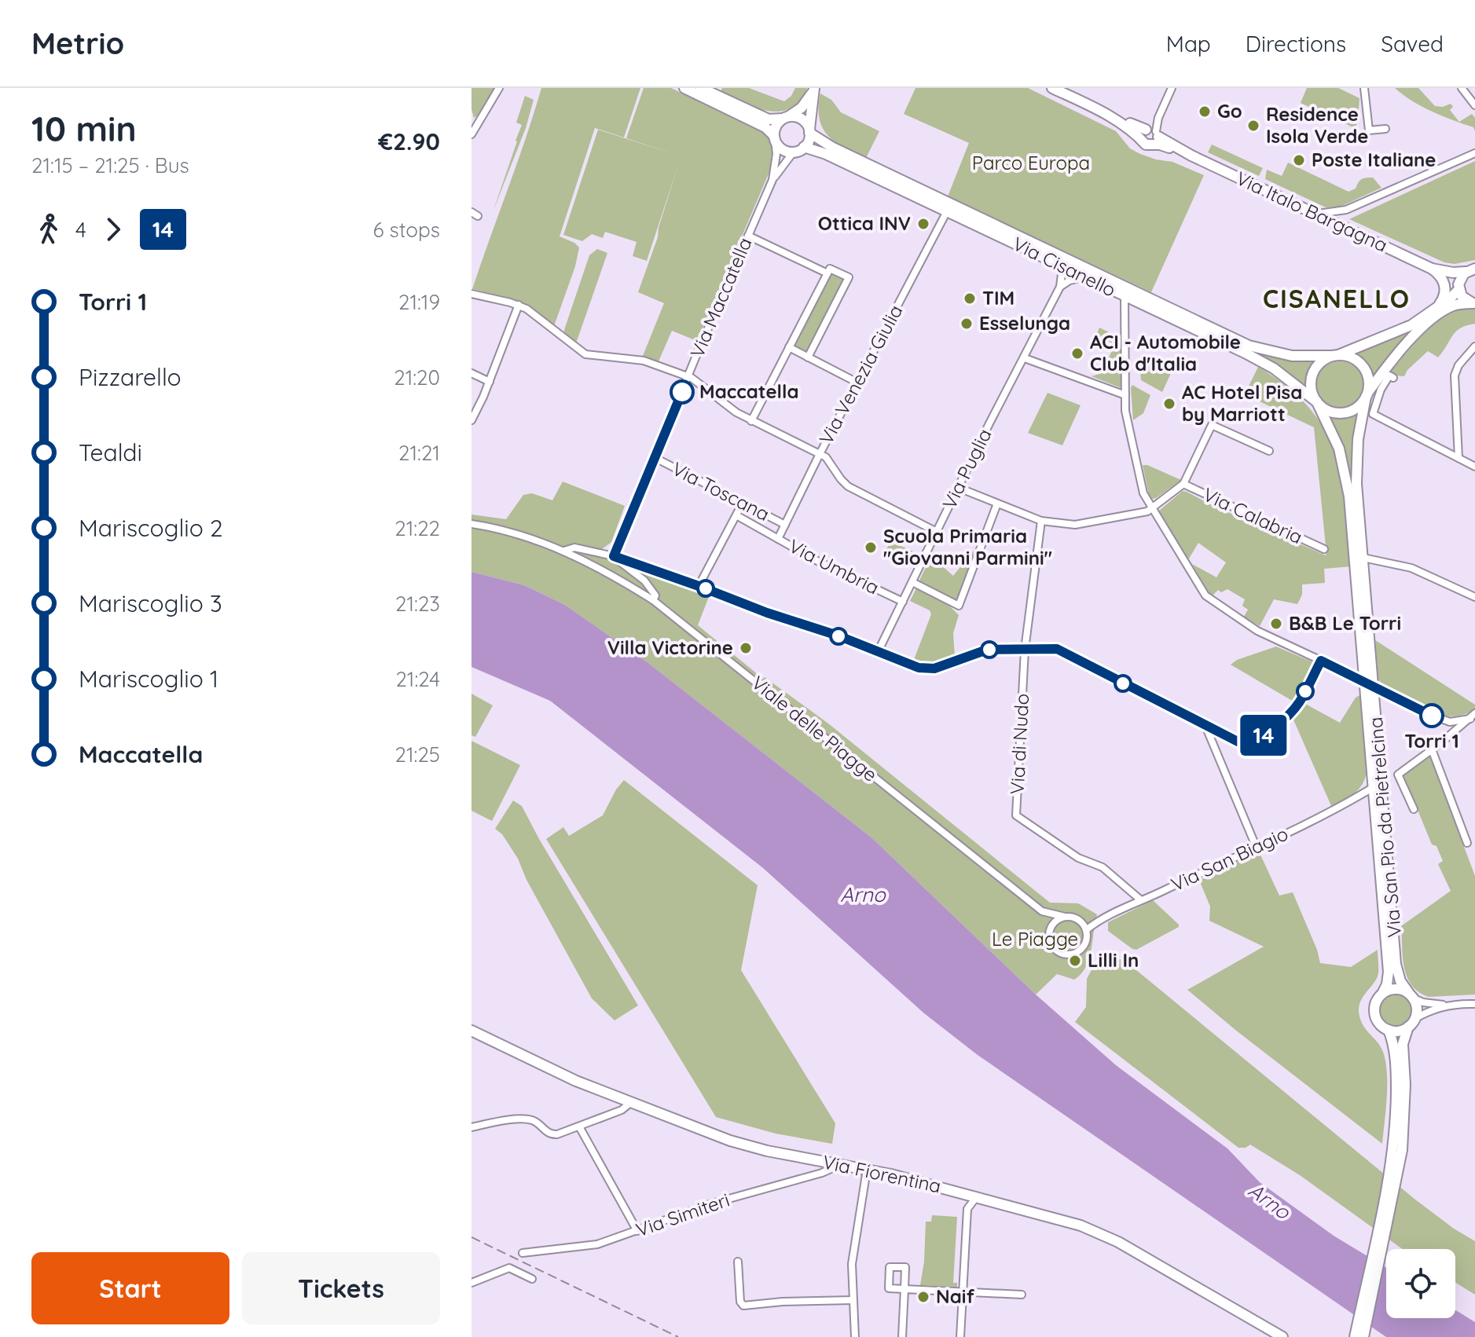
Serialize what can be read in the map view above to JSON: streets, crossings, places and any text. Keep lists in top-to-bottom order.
{
  "streets": {
    "main road": [
      "Via Italo Bargagna",
      "Via Cisanello",
      "Via San Pio da Pietrelcina",
      "Via Fiorentina"
    ],
    "street": [
      "Via Maccatella",
      "Via Venezia Giulia",
      "Via Puglia",
      "Via Toscana",
      "Via Calabria",
      "Via Umbria",
      "Viale delle Piagge",
      "Via di Nudo",
      "Via San Biagio",
      "Via Simiteri"
    ]
  },
  "crossings": [
    ["Via Cisanello", "Via Maccatella"],
    ["Via Cisanello", "Via Venezia Giulia"],
    ["Via Cisanello", "Via San Pio da Pietrelcina"],
    ["Via Maccatella", "Via Toscana"],
    ["Via Venezia Giulia", "Via Toscana"],
    ["Via Venezia Giulia", "Via Umbria"],
    ["Via Puglia", "Via Umbria"],
    ["Viale delle Piagge", "Via San Biagio"],
    ["Via di Nudo", "Via San Biagio"],
    ["Via San Pio da Pietrelcina", "Via San Biagio"],
    ["Via Fiorentina", "Via Simiteri"]
  ],
  "districts": ["CISANELLO"],
  "water": ["Arno"],
  "parks": ["Parco Europa", "Le Piagge"],
  "places": [
    "Go",
    "Residence Isola Verde",
    "Poste Italiane",
    "Ottica INV",
    "TIM",
    "Esselunga",
    "ACI - Automobile Club d'Italia",
    "Maccatella",
    "AC Hotel Pisa by Marriott",
    "Scuola Primaria \"Giovanni Parmini\"",
    "B&B Le Torri",
    "Villa Victorine",
    "Torri 1",
    "Lilli In",
    "Naif"
  ],
  "lines": ["bus line 14"],
  "page": {
    "header": "Metrio",
    "nav": ["Map", "Directions", "Saved"],
    "heading": ["10 min", "21:15 – 21:25 · Bus", "€2.90"],
    "on_map": "14",
    "legs": ["4", "14", "6 stops"],
    "list": [
      {
        "name": "Torri 1",
        "value": "21:19"
      },
      {
        "name": "Pizzarello",
        "value": "21:20"
      },
      {
        "name": "Tealdi",
        "value": "21:21"
      },
      {
        "name": "Mariscoglio 2",
        "value": "21:22"
      },
      {
        "name": "Mariscoglio 3",
        "value": "21:23"
      },
      {
        "name": "Mariscoglio 1",
        "value": "21:24"
      },
      {
        "name": "Maccatella",
        "value": "21:25"
      }
    ],
    "buttons": ["Start", "Tickets"]
  }
}
